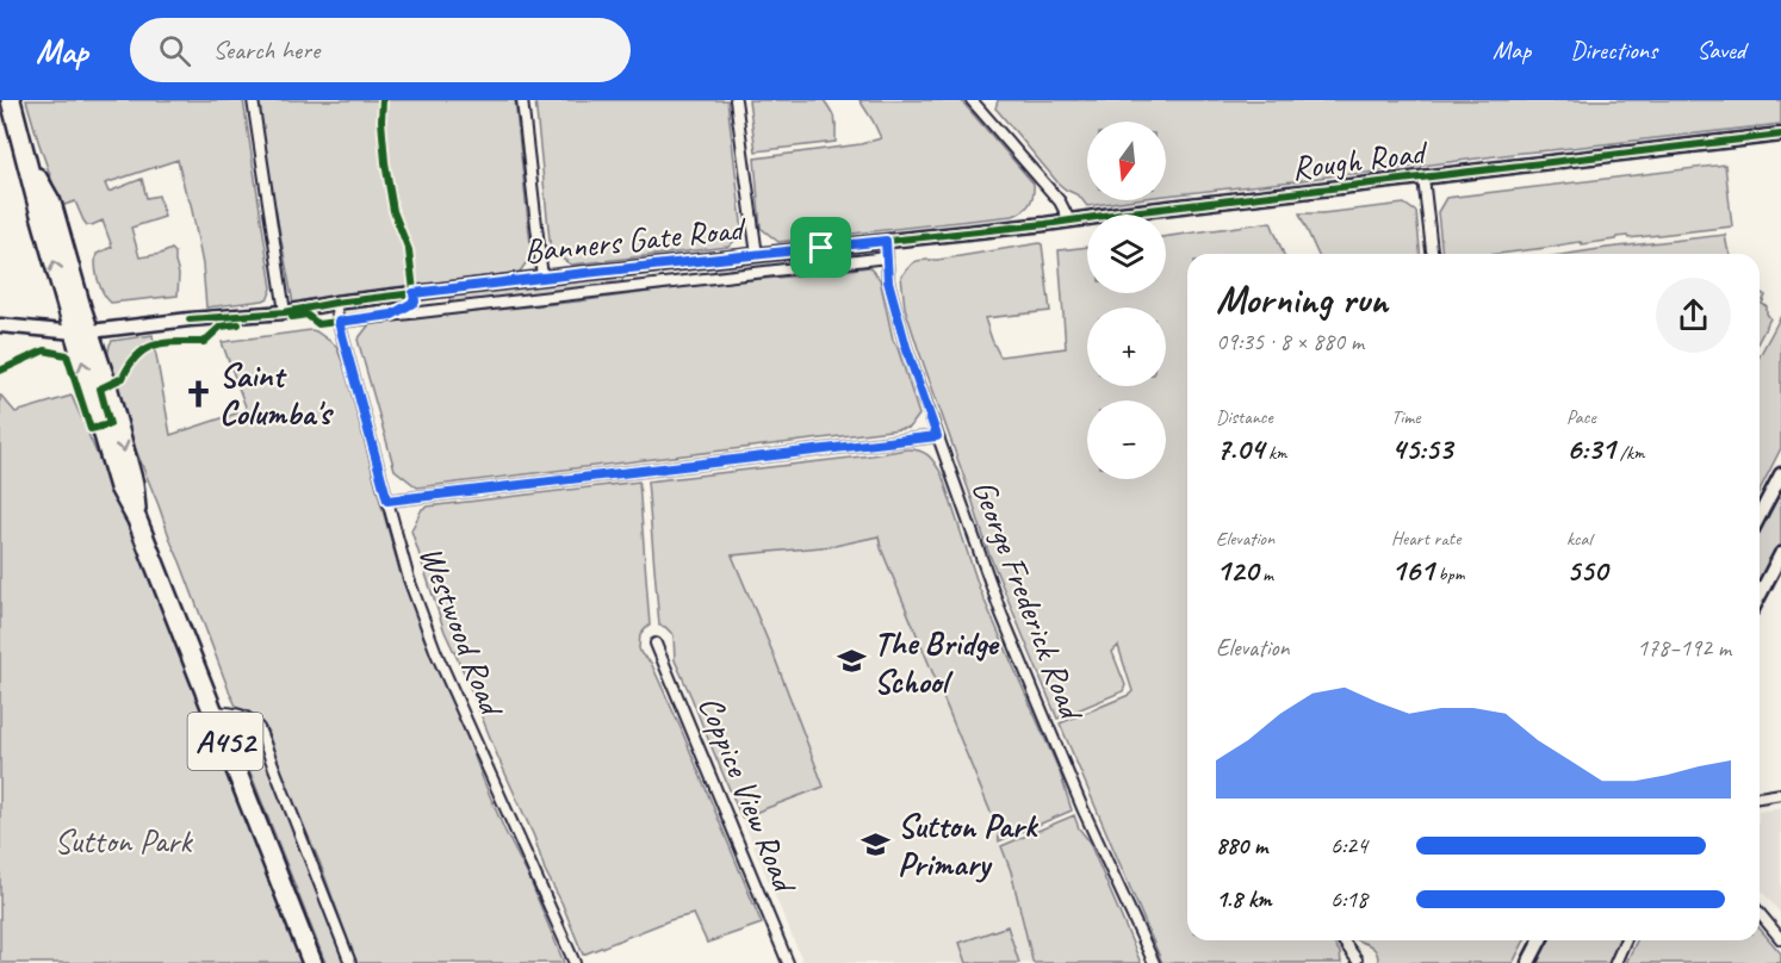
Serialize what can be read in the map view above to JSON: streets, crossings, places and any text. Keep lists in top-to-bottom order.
{
  "streets": {
    "highway": ["A452"],
    "street": [
      "Rough Road",
      "Banners Gate Road",
      "George Frederick Road",
      "Westwood Road",
      "Coppice View Road"
    ]
  },
  "crossings": [
    ["Rough Road", "Banners Gate Road"],
    ["Banners Gate Road", "George Frederick Road"],
    ["Banners Gate Road", "Westwood Road"],
    ["Banners Gate Road", "A452"]
  ],
  "parks": ["Sutton Park"],
  "places": {
    "church": ["Saint Columba's"],
    "school or university": ["The Bridge School", "Sutton Park Primary"]
  },
  "north": "bottom",
  "page": {
    "header": "Map",
    "search": "Search here",
    "nav": ["Map", "Directions", "Saved"],
    "map_buttons": ["+", "−"],
    "heading": ["Morning run", "09:35 · 8 × 880 m"],
    "stats": [
      ["Distance", "7.04 km"],
      ["Time", "45:53"],
      ["Pace", "6:31 /km"],
      ["Elevation", "120 m"],
      ["Heart rate", "161 bpm"],
      ["kcal", "550"]
    ],
    "chart": ["Elevation", "178–192 m"],
    "list": [
      {
        "name": "880 m",
        "note": "6:24"
      },
      {
        "name": "1.8 km",
        "note": "6:18"
      }
    ]
  }
}
